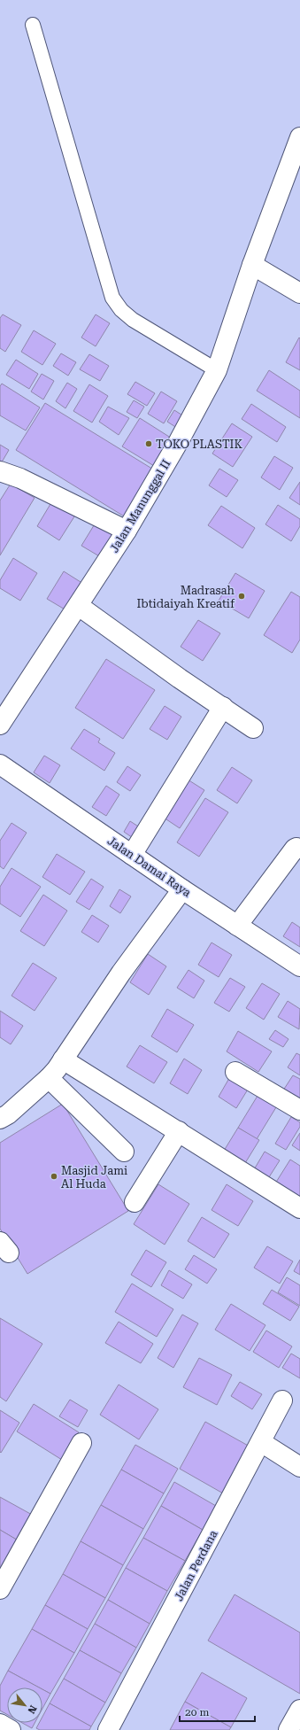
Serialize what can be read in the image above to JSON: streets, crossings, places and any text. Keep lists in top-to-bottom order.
{
  "streets": {
    "street": ["Jalan Manunggal II", "Jalan Damai Raya", "Jalan Perdana"]
  },
  "places": ["TOKO PLASTIK", "Madrasah Ibtidaiyah Kreatif", "Masjid Jami Al Huda"],
  "scale_bar": "20 m",
  "north": "bottom right"
}
